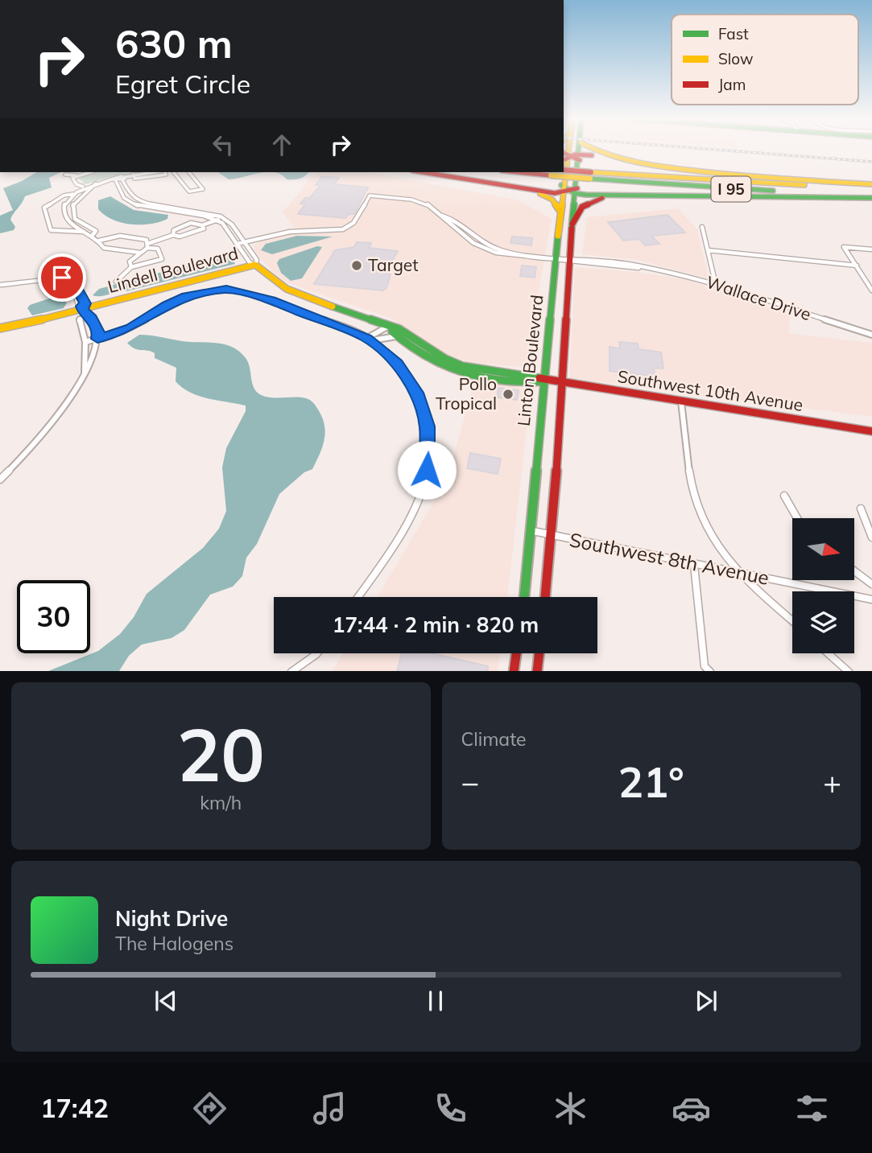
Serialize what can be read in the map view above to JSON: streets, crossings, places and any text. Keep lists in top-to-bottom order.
{
  "streets": {
    "main road": [
      "I 95",
      "Lindell Boulevard",
      "Linton Boulevard",
      "Southwest 10th Avenue"
    ],
    "street": ["Wallace Drive", "Southwest 8th Avenue"]
  },
  "crossings": [
    ["Lindell Boulevard", "Southwest 10th Avenue"],
    ["Wallace Drive", "Linton Boulevard"],
    ["Linton Boulevard", "Southwest 10th Avenue"],
    ["Linton Boulevard", "Southwest 8th Avenue"]
  ],
  "places": ["Target", "Pollo Tropical"],
  "legend": ["Fast", "Slow", "Jam"],
  "north": "right",
  "page": {
    "turn": ["630 m", "Egret Circle"],
    "limit": "30",
    "trip": "17:44 · 2 min · 820 m",
    "tile": [
      ["20", "km/h"],
      "Climate"
    ],
    "heat": ["−", "21°", "+"],
    "song": ["Night Drive", "The Halogens"],
    "tabs": "17:42"
  }
}
